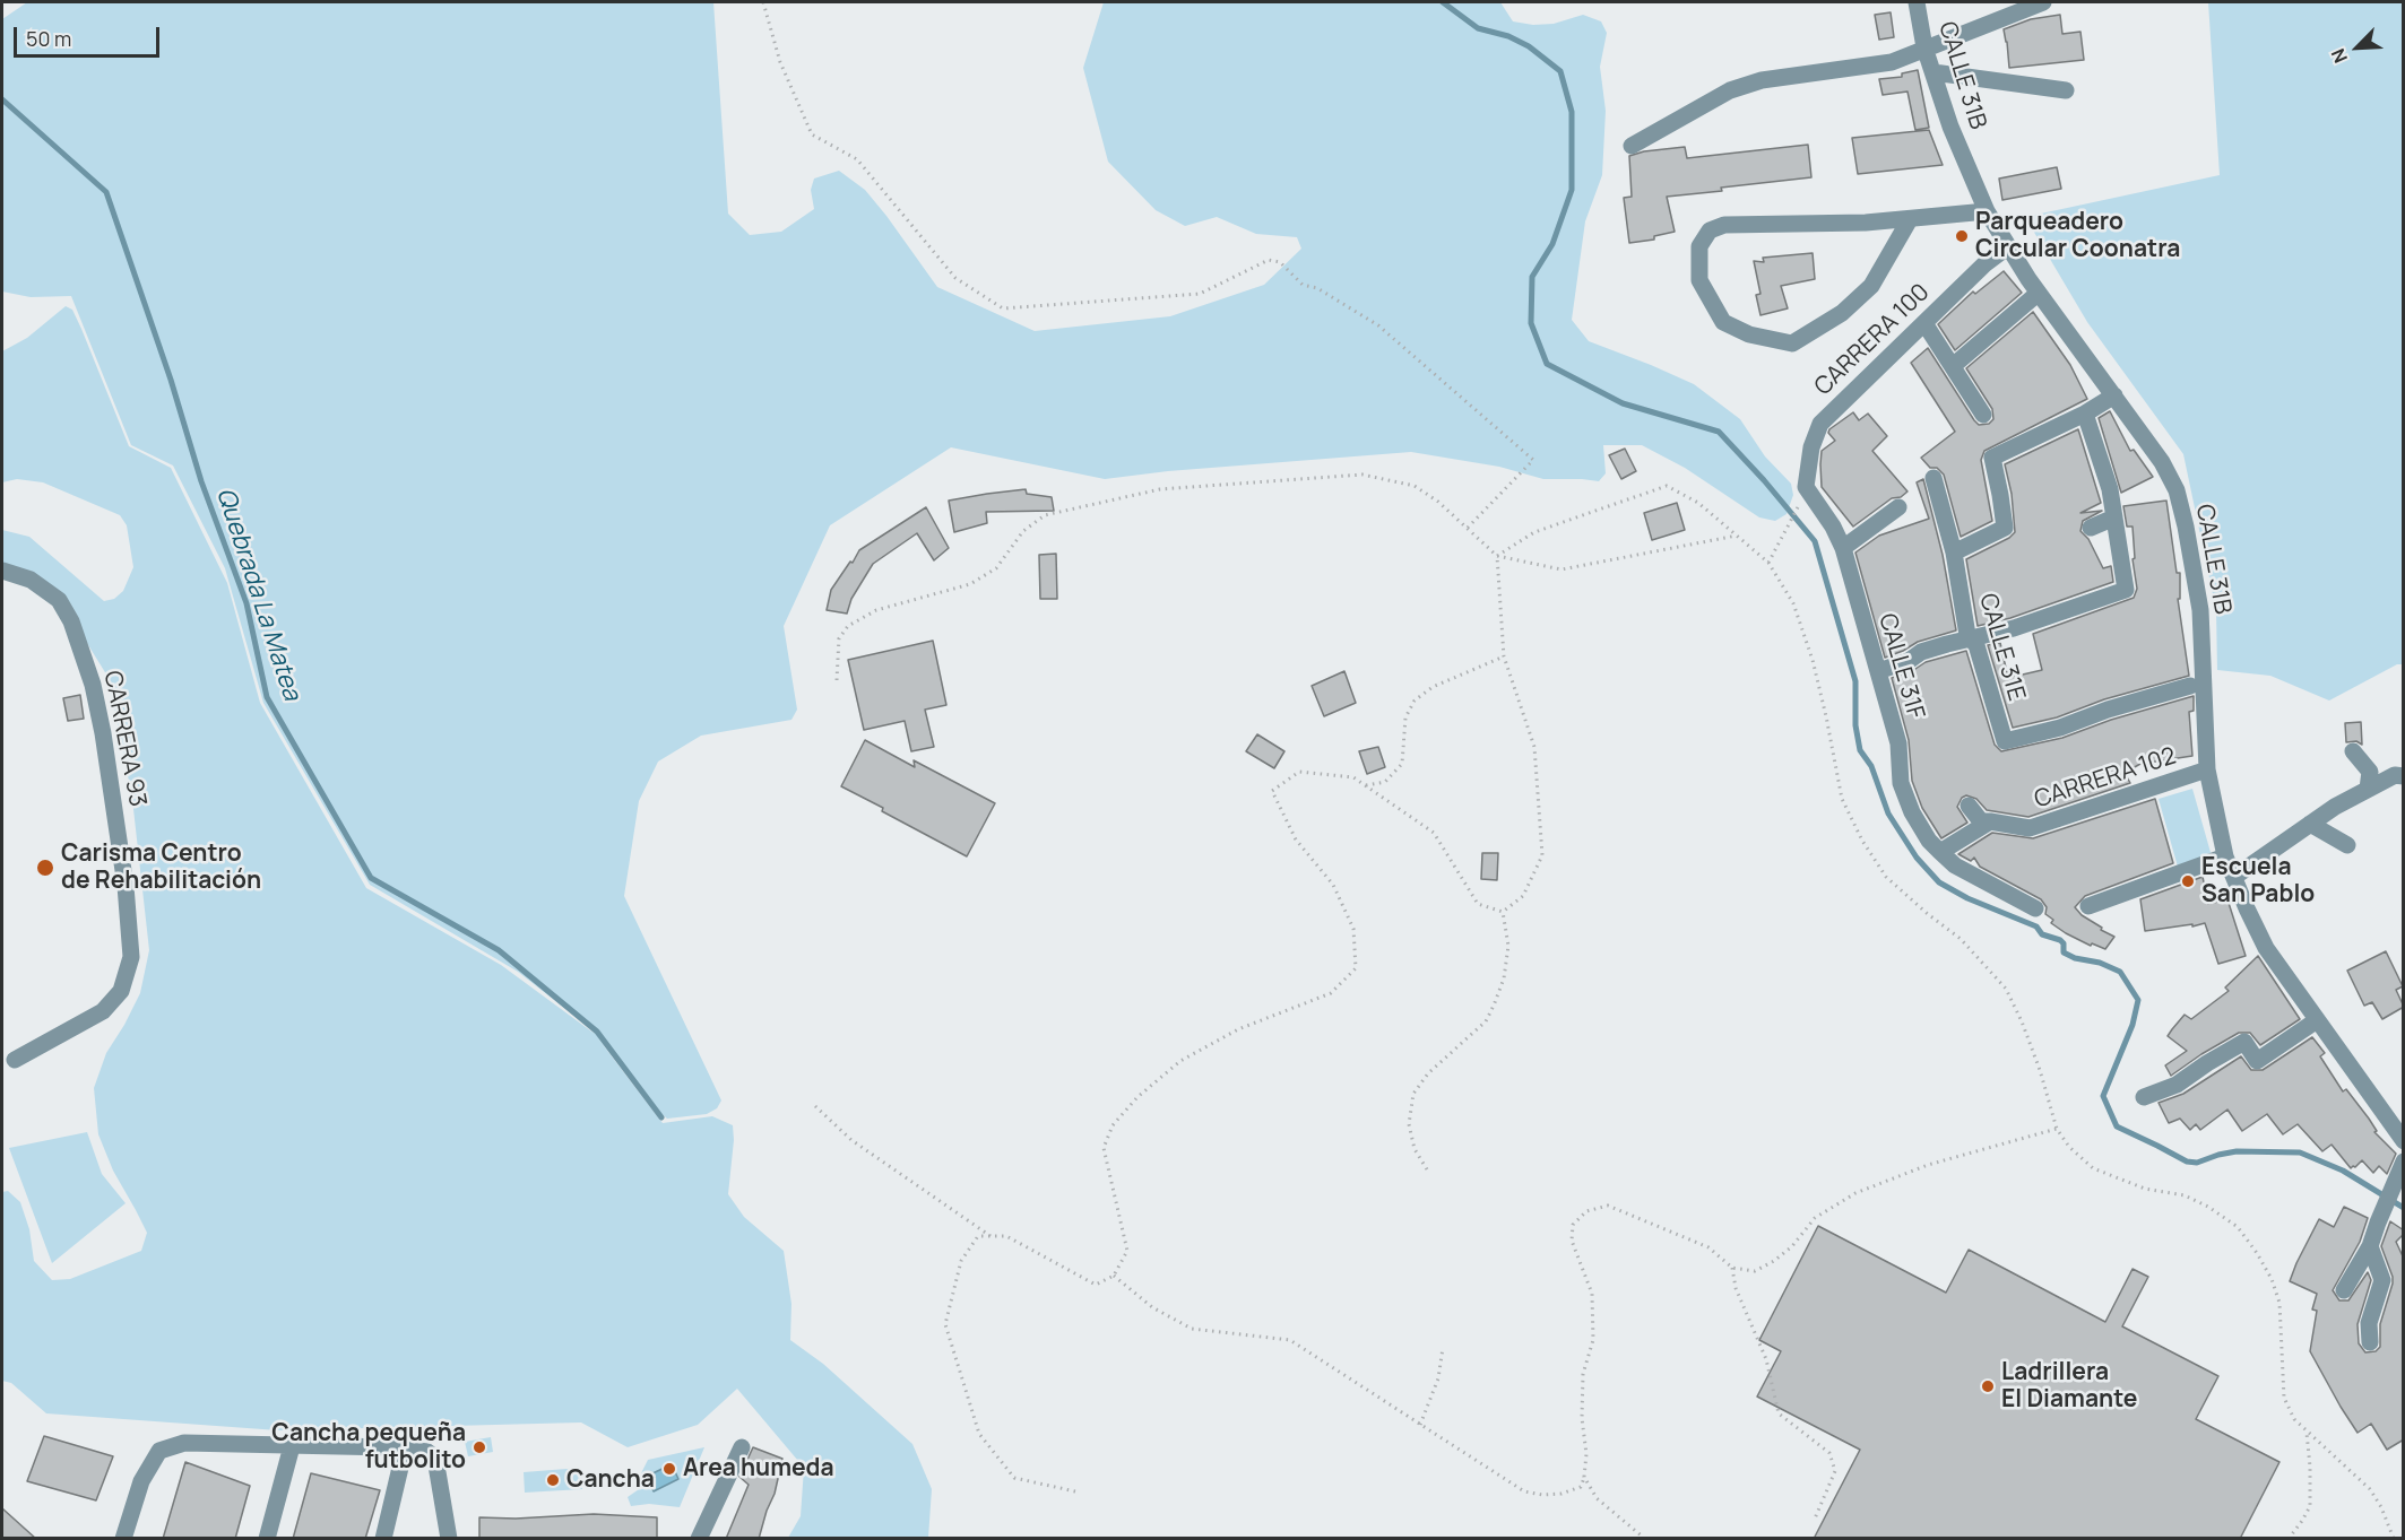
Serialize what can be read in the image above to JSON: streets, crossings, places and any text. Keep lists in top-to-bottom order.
{
  "streets": {
    "street": [
      "CALLE 31B",
      "CARRERA 100",
      "CALLE 31E",
      "CALLE 31F",
      "CARRERA 93",
      "CARRERA 102"
    ]
  },
  "crossings": [
    ["CALLE 31B", "CARRERA 100"],
    ["CALLE 31B", "CARRERA 102"],
    ["CARRERA 100", "CALLE 31F"]
  ],
  "water": ["Quebrada La Matea"],
  "places": [
    "Parqueadero Circular Coonatra",
    "Carisma Centro de Rehabilitación",
    "Escuela San Pablo",
    "Ladrillera El Diamante",
    "Cancha pequeña futbolito",
    "Area humeda",
    "Cancha"
  ],
  "scale_bar": "50 m",
  "north": "bottom left"
}
